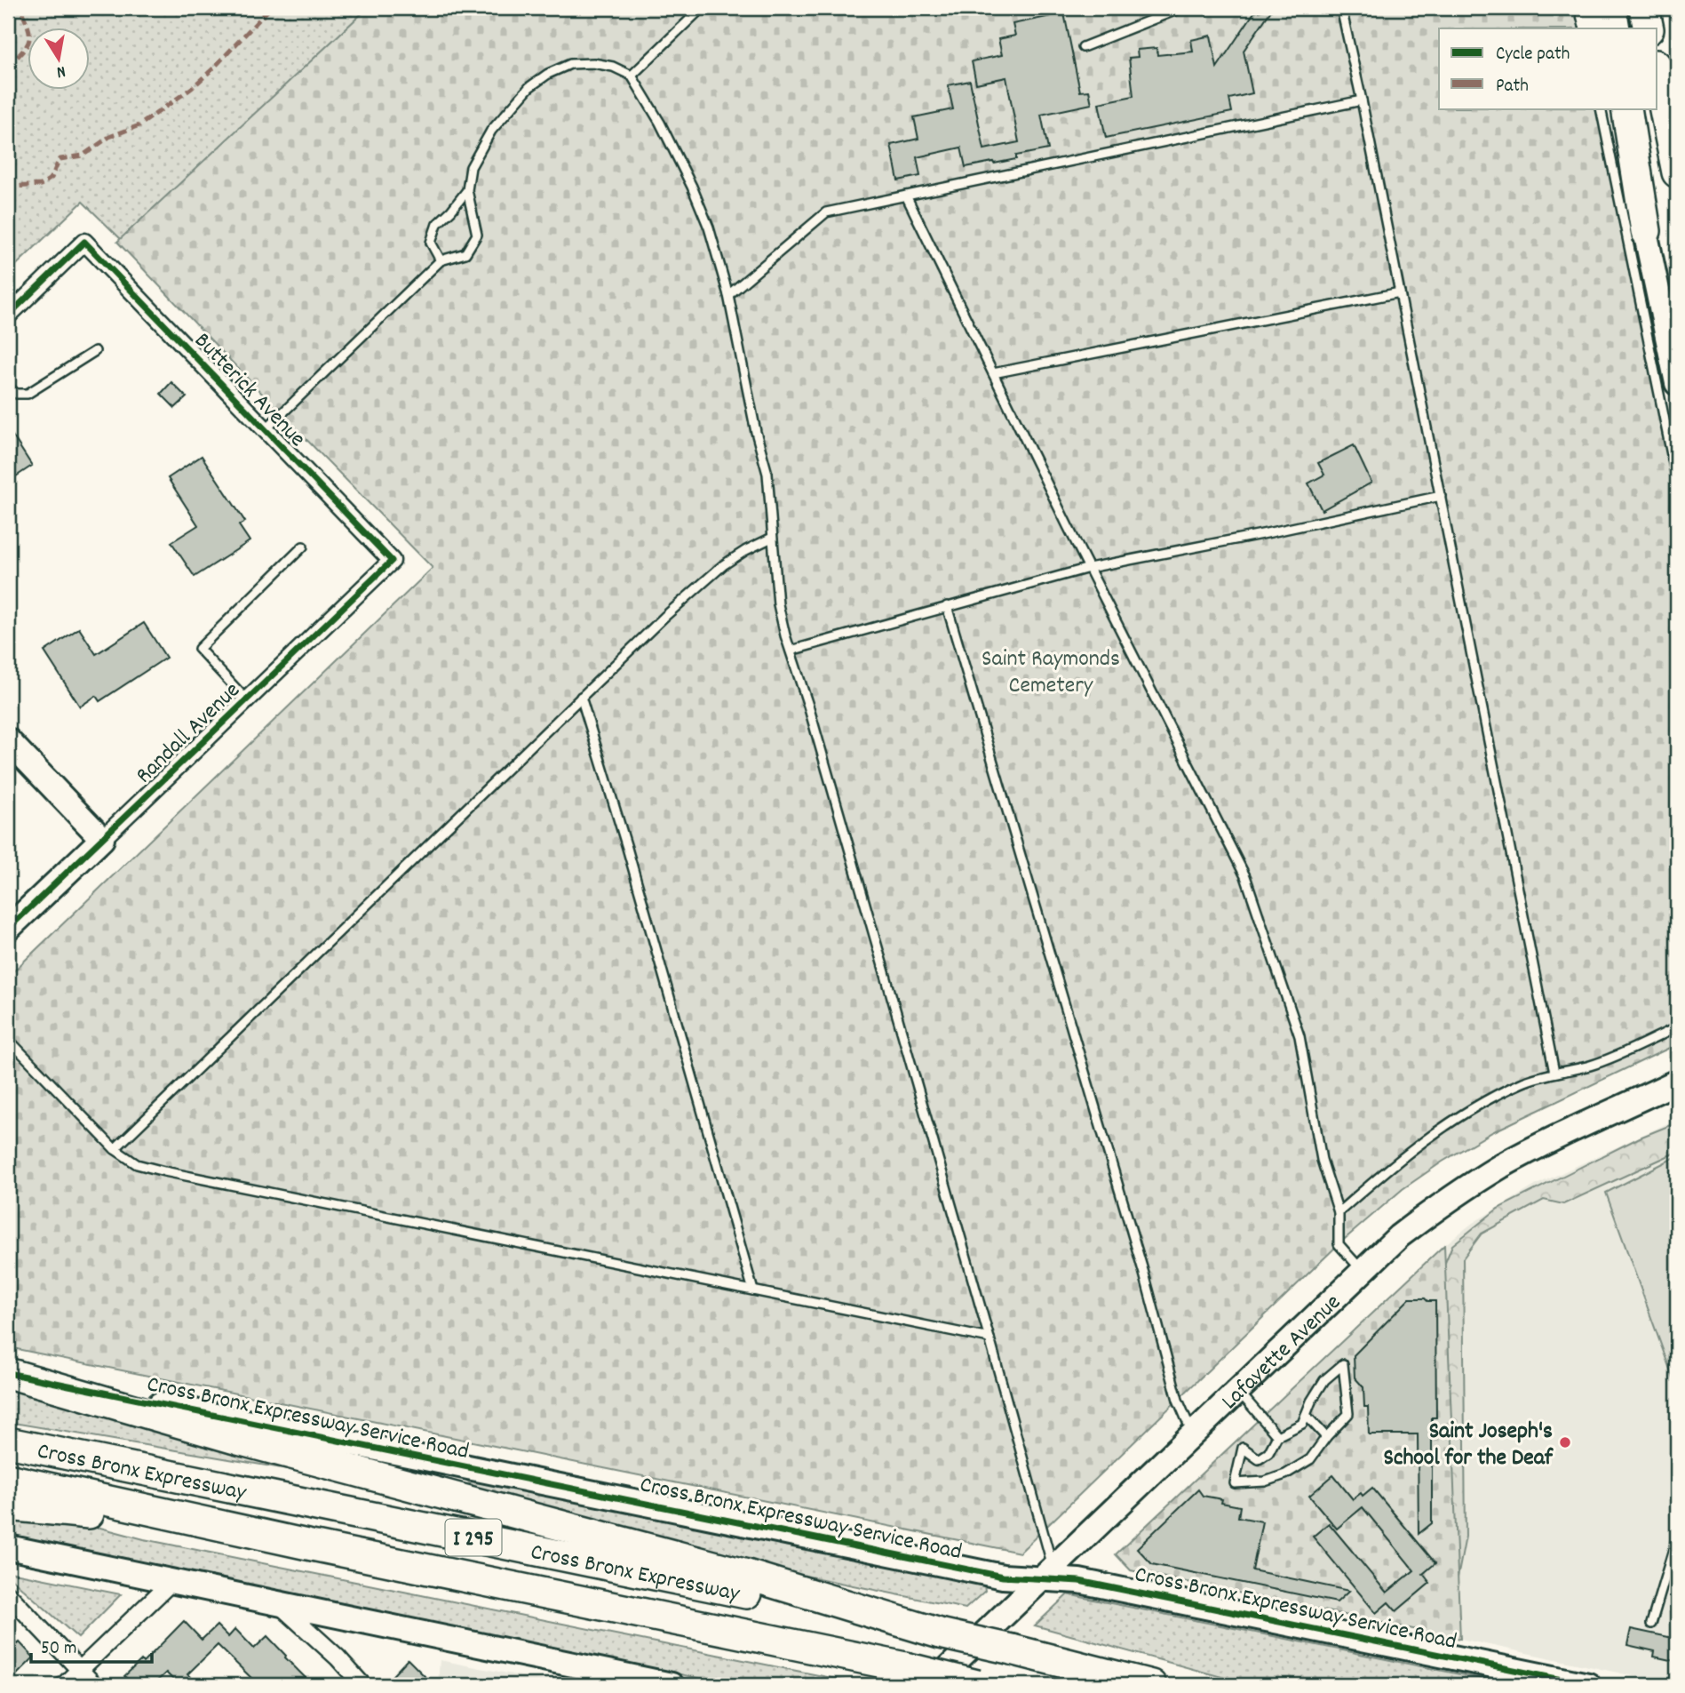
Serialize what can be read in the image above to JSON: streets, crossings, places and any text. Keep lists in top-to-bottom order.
{
  "streets": {
    "highway": ["Cross Bronx Expressway", "I 295"],
    "street": [
      "Butterick Avenue",
      "Randall Avenue",
      "Lafayette Avenue",
      "Cross Bronx Expressway Service Road"
    ]
  },
  "crossings": [
    ["Butterick Avenue", "Randall Avenue"],
    ["Lafayette Avenue", "Cross Bronx Expressway Service Road"]
  ],
  "parks": ["Saint Raymonds Cemetery"],
  "places": ["Saint Joseph's School for the Deaf"],
  "legend": ["Cycle path", "Path"],
  "scale_bar": "50 m",
  "north": "bottom"
}
